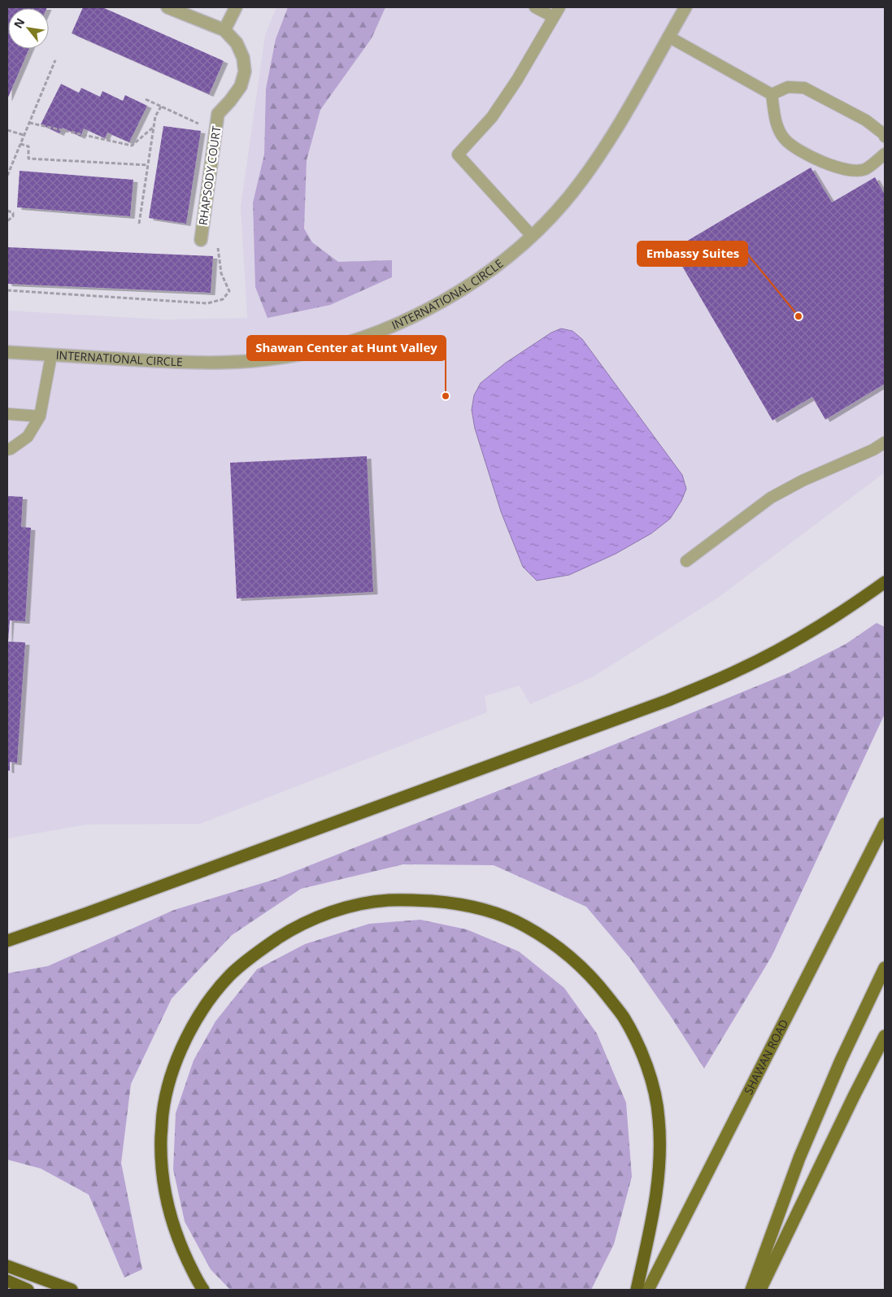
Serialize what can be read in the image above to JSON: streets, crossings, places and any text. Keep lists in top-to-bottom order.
{
  "streets": {
    "main road": ["SHAWAN ROAD"],
    "street": ["RHAPSODY COURT", "INTERNATIONAL CIRCLE"]
  },
  "places": ["Embassy Suites", "Shawan Center at Hunt Valley"],
  "north": "top left"
}
